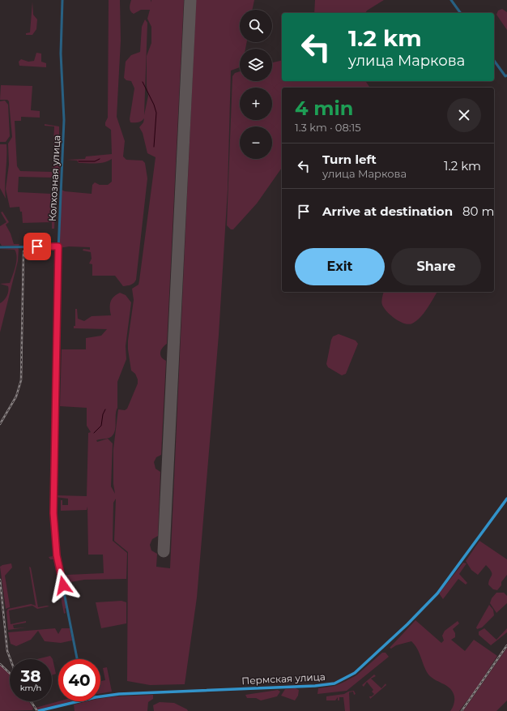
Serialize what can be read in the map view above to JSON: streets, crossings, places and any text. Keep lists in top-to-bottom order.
{
  "streets": {
    "main road": ["Пермская улица"],
    "street": ["Колхозная улица"]
  },
  "page": {
    "map_buttons": ["+", "−"],
    "turn": ["1.2 km", "улица Маркова"],
    "heading": ["4 min", "1.3 km · 08:15"],
    "list": [
      {
        "name": "Turn left",
        "note": "улица Маркова",
        "value": "1.2 km"
      },
      {
        "name": "Arrive at destination",
        "value": "80 m"
      }
    ],
    "buttons": ["Exit", "Share"],
    "speed": "38 km/h",
    "limit": "40"
  }
}
